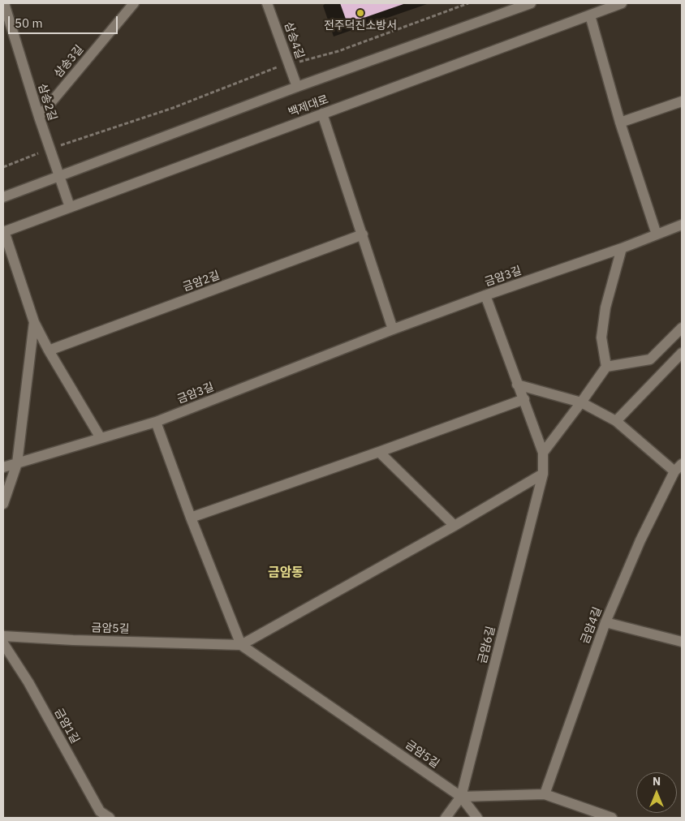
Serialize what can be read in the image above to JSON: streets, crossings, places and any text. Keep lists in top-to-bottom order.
{
  "streets": {
    "street": [
      "삼송4길",
      "삼송3길",
      "삼송2길",
      "백제대로",
      "금암3길",
      "금암2길",
      "금암4길",
      "금암5길",
      "금암6길",
      "금암1길"
    ]
  },
  "crossings": [
    ["삼송4길", "백제대로"],
    ["삼송3길", "삼송2길"],
    ["삼송2길", "백제대로"],
    ["금암3길", "금암6길"],
    ["금암5길", "금암6길"]
  ],
  "districts": ["금암동"],
  "places": ["전주덕진소방서"],
  "scale_bar": "50 m",
  "north": "top"
}
